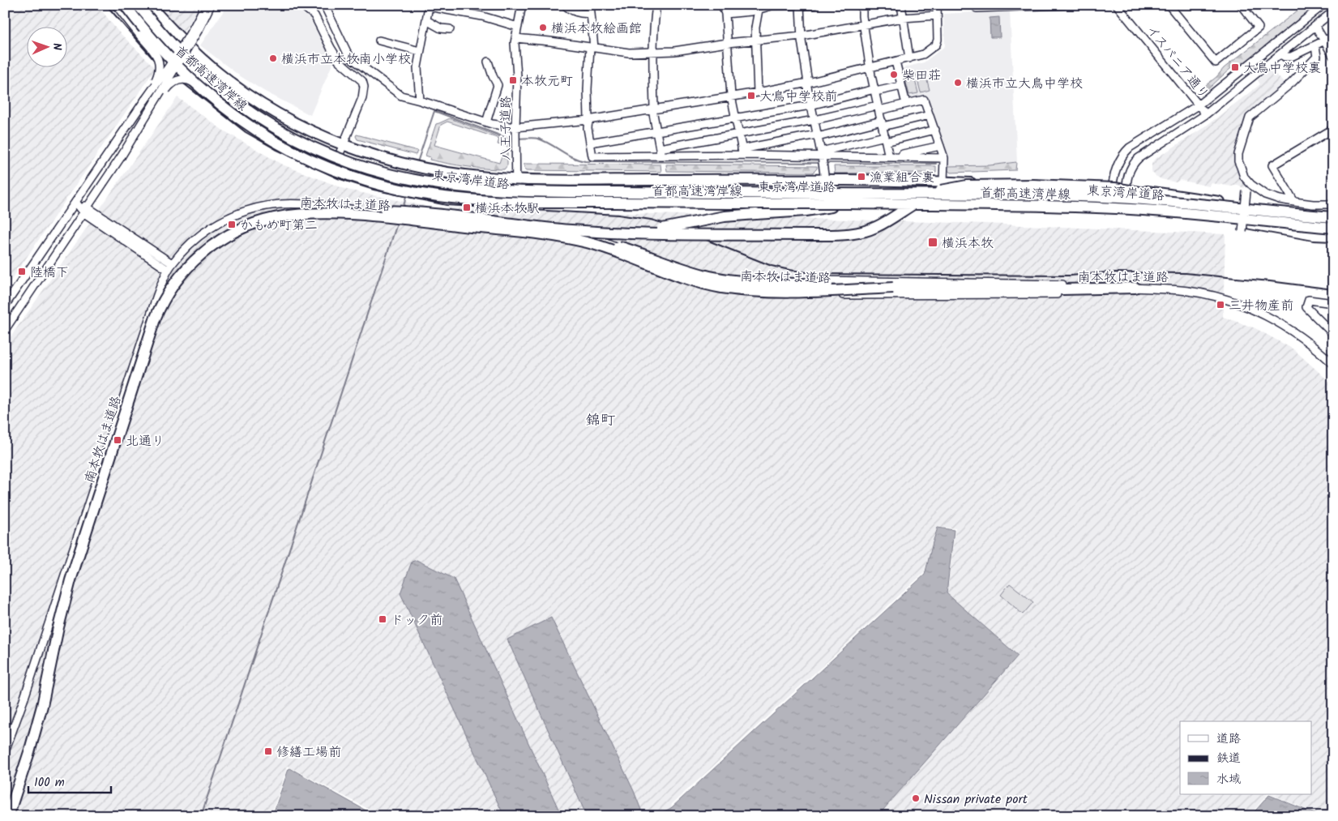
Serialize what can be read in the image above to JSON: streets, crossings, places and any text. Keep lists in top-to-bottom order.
{
  "streets": {
    "highway": ["首都高速湾岸線", "東京湾岸道路", "南本牧はま道路"],
    "street": ["イスパニア通り", "八王子道路"]
  },
  "crossings": [
    ["八王子道路", "東京湾岸道路"]
  ],
  "districts": ["錦町"],
  "places": {
    "other": [
      "横浜本牧絵画館",
      "横浜市立本牧南小学校",
      "柴田荘",
      "横浜市立大鳥中学校",
      "Nissan private port"
    ],
    "transit": [
      "大鳥中学校裏",
      "本牧元町",
      "大鳥中学校前",
      "漁業組合裏",
      "横浜本牧駅",
      "かもめ町第二",
      "横浜本牧",
      "陸橋下",
      "三井物産前",
      "北通り",
      "ドック前",
      "修繕工場前"
    ]
  },
  "legend": ["道路", "鉄道", "水域"],
  "scale_bar": "100 m",
  "north": "right"
}
